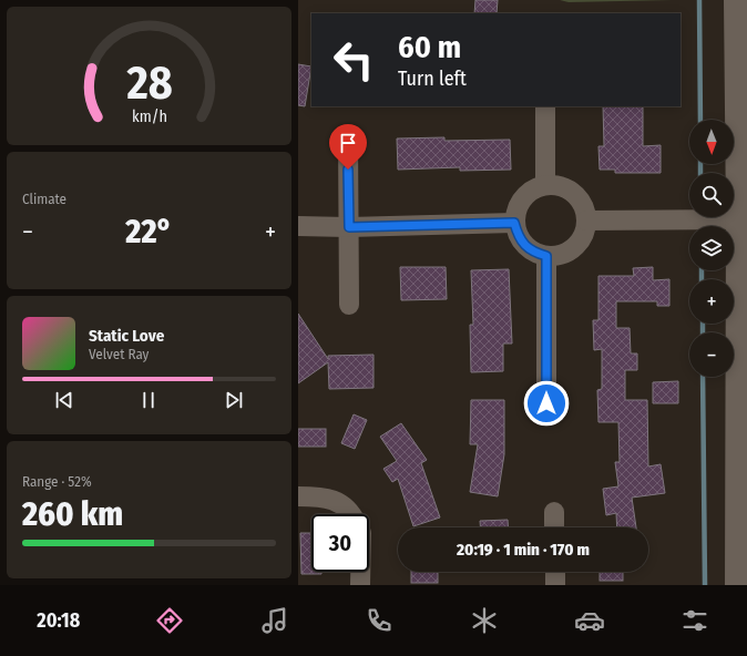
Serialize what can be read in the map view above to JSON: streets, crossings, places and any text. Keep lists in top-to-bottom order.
{
  "north": "bottom",
  "page": {
    "turn": ["60 m", "Turn left"],
    "map_buttons": ["+", "−"],
    "tile": [
      "Climate",
      ["Range · 52%", "260 km"]
    ],
    "heat": ["−", "22°", "+"],
    "song": ["Static Love", "Velvet Ray"],
    "limit": "30",
    "trip": "20:19 · 1 min · 170 m",
    "tabs": "20:18",
    "gauge": ["28", "km/h"]
  }
}
